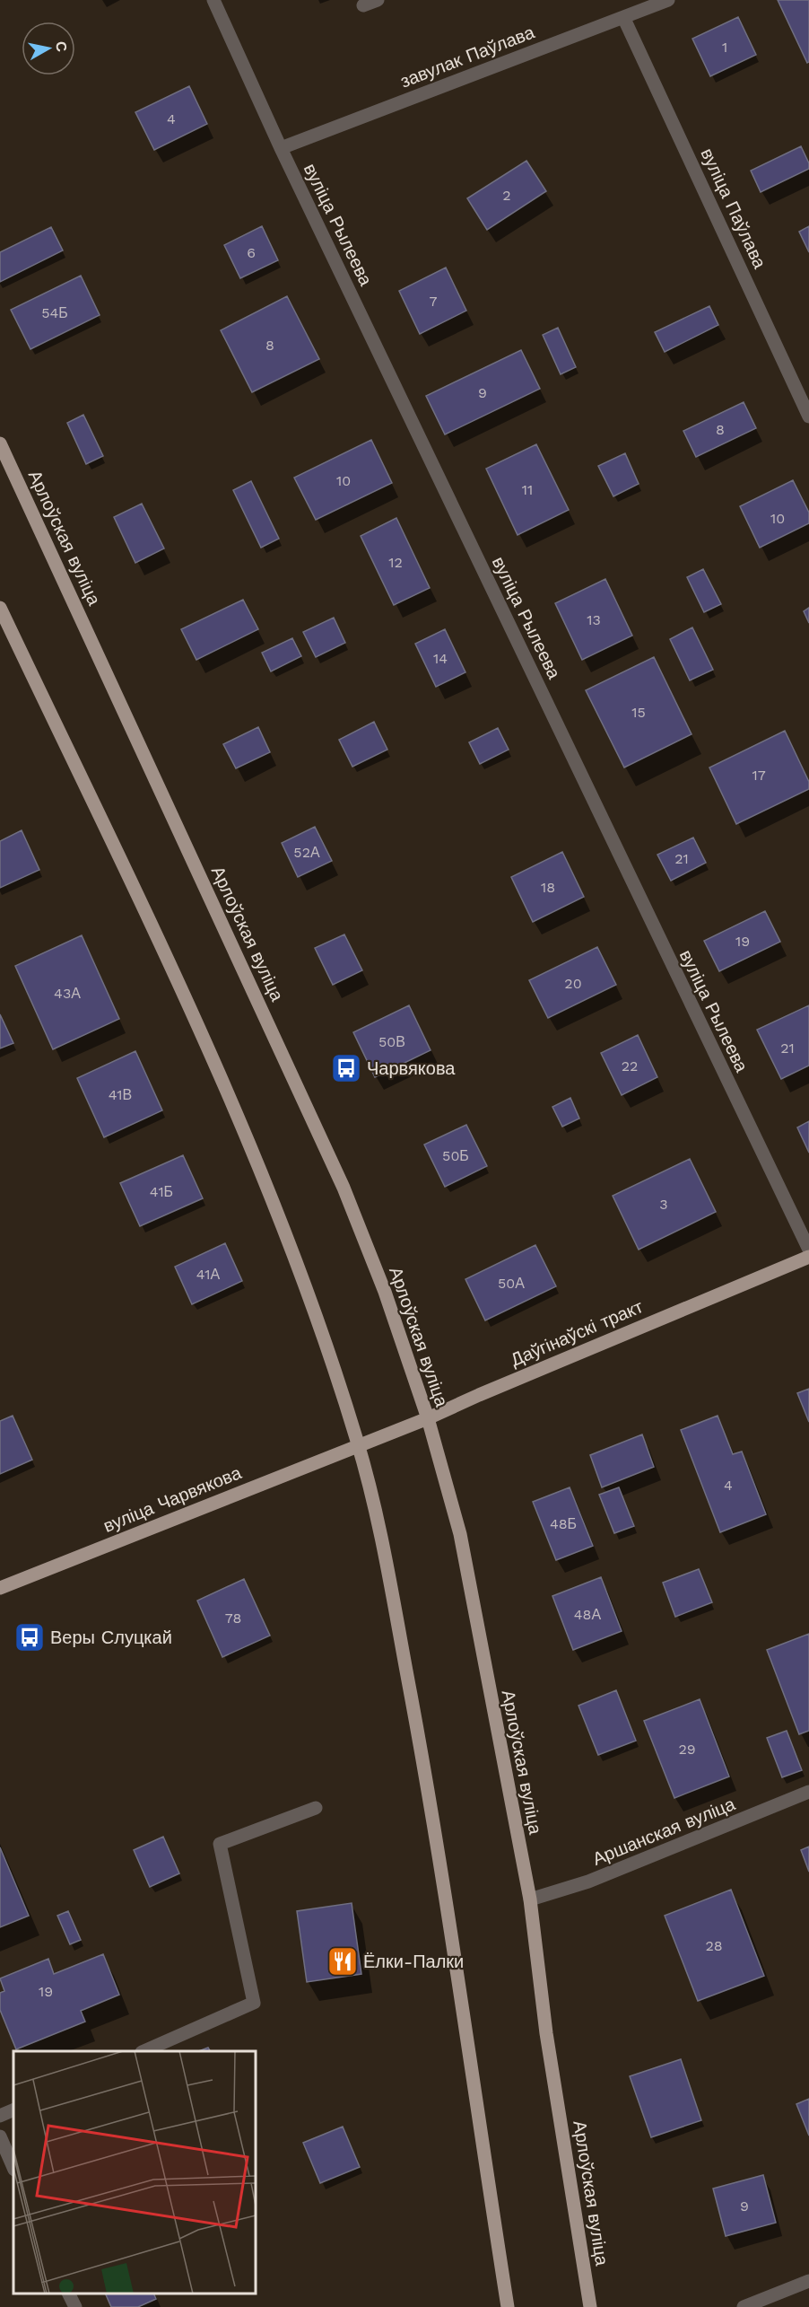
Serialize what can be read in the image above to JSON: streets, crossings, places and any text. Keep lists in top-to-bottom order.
{
  "streets": {
    "main road": ["Арлоўская вуліца", "Даўгінаўскі тракт", "вуліца Чарвякова"],
    "street": [
      "завулак Паўлава",
      "вуліца Паўлава",
      "вуліца Рылеева",
      "Аршанская вуліца"
    ]
  },
  "crossings": [
    ["завулак Паўлава", "вуліца Паўлава"],
    ["завулак Паўлава", "вуліца Рылеева"],
    ["Арлоўская вуліца", "Даўгінаўскі тракт"],
    ["Арлоўская вуліца", "Аршанская вуліца"],
    ["Даўгінаўскі тракт", "вуліца Чарвякова"]
  ],
  "places": {
    "bus stop": ["Чарвякова", "Веры Слуцкай"],
    "restaurant": ["Ёлки-Палки"]
  },
  "house_numbers": [
    "1",
    "4",
    "2",
    "6",
    "7",
    "54Б",
    "8",
    "9",
    "8",
    "10",
    "11",
    "10",
    "12",
    "13",
    "14",
    "15",
    "17",
    "52А",
    "21",
    "18",
    "19",
    "20",
    "43А",
    "50В",
    "21",
    "22",
    "41В",
    "50Б",
    "41Б",
    "3",
    "41А",
    "50А",
    "4",
    "48Б",
    "48А",
    "78",
    "29",
    "28",
    "19",
    "9"
  ],
  "north": "right"
}
